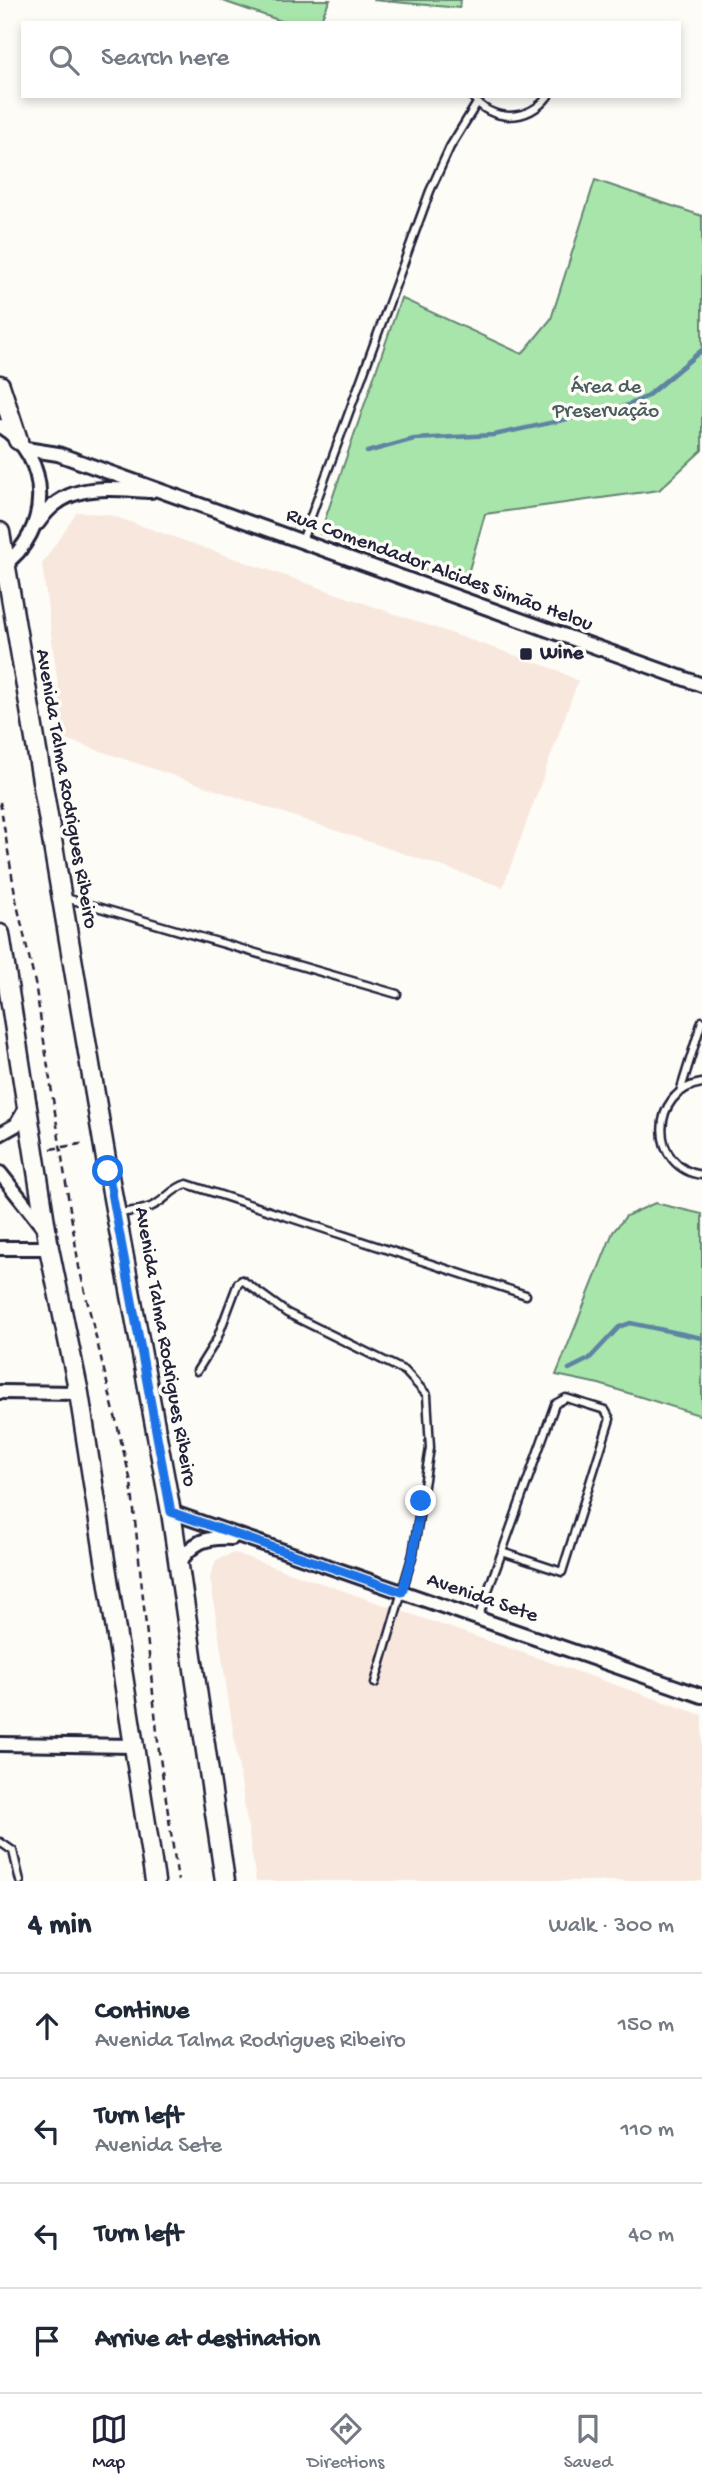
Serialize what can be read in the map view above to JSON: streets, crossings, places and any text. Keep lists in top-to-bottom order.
{
  "streets": {
    "main road": ["Avenida Talma Rodrigues Ribeiro"],
    "street": ["Rua Comendador Alcides Simão Helou", "Avenida Sete"]
  },
  "crossings": [
    ["Rua Comendador Alcides Simão Helou", "Avenida Talma Rodrigues Ribeiro"],
    ["Avenida Talma Rodrigues Ribeiro", "Avenida Sete"]
  ],
  "parks": ["Área de Preservação"],
  "places": {
    "transit": ["Wine"]
  },
  "page": {
    "search": "Search here",
    "heading": ["4 min", "Walk · 300 m"],
    "list": [
      ["Continue", "Avenida Talma Rodrigues Ribeiro", "150 m"],
      ["Turn left", "Avenida Sete", "110 m"],
      ["Turn left", "40 m"],
      "Arrive at destination"
    ],
    "nav": ["Map", "Directions", "Saved"]
  }
}
